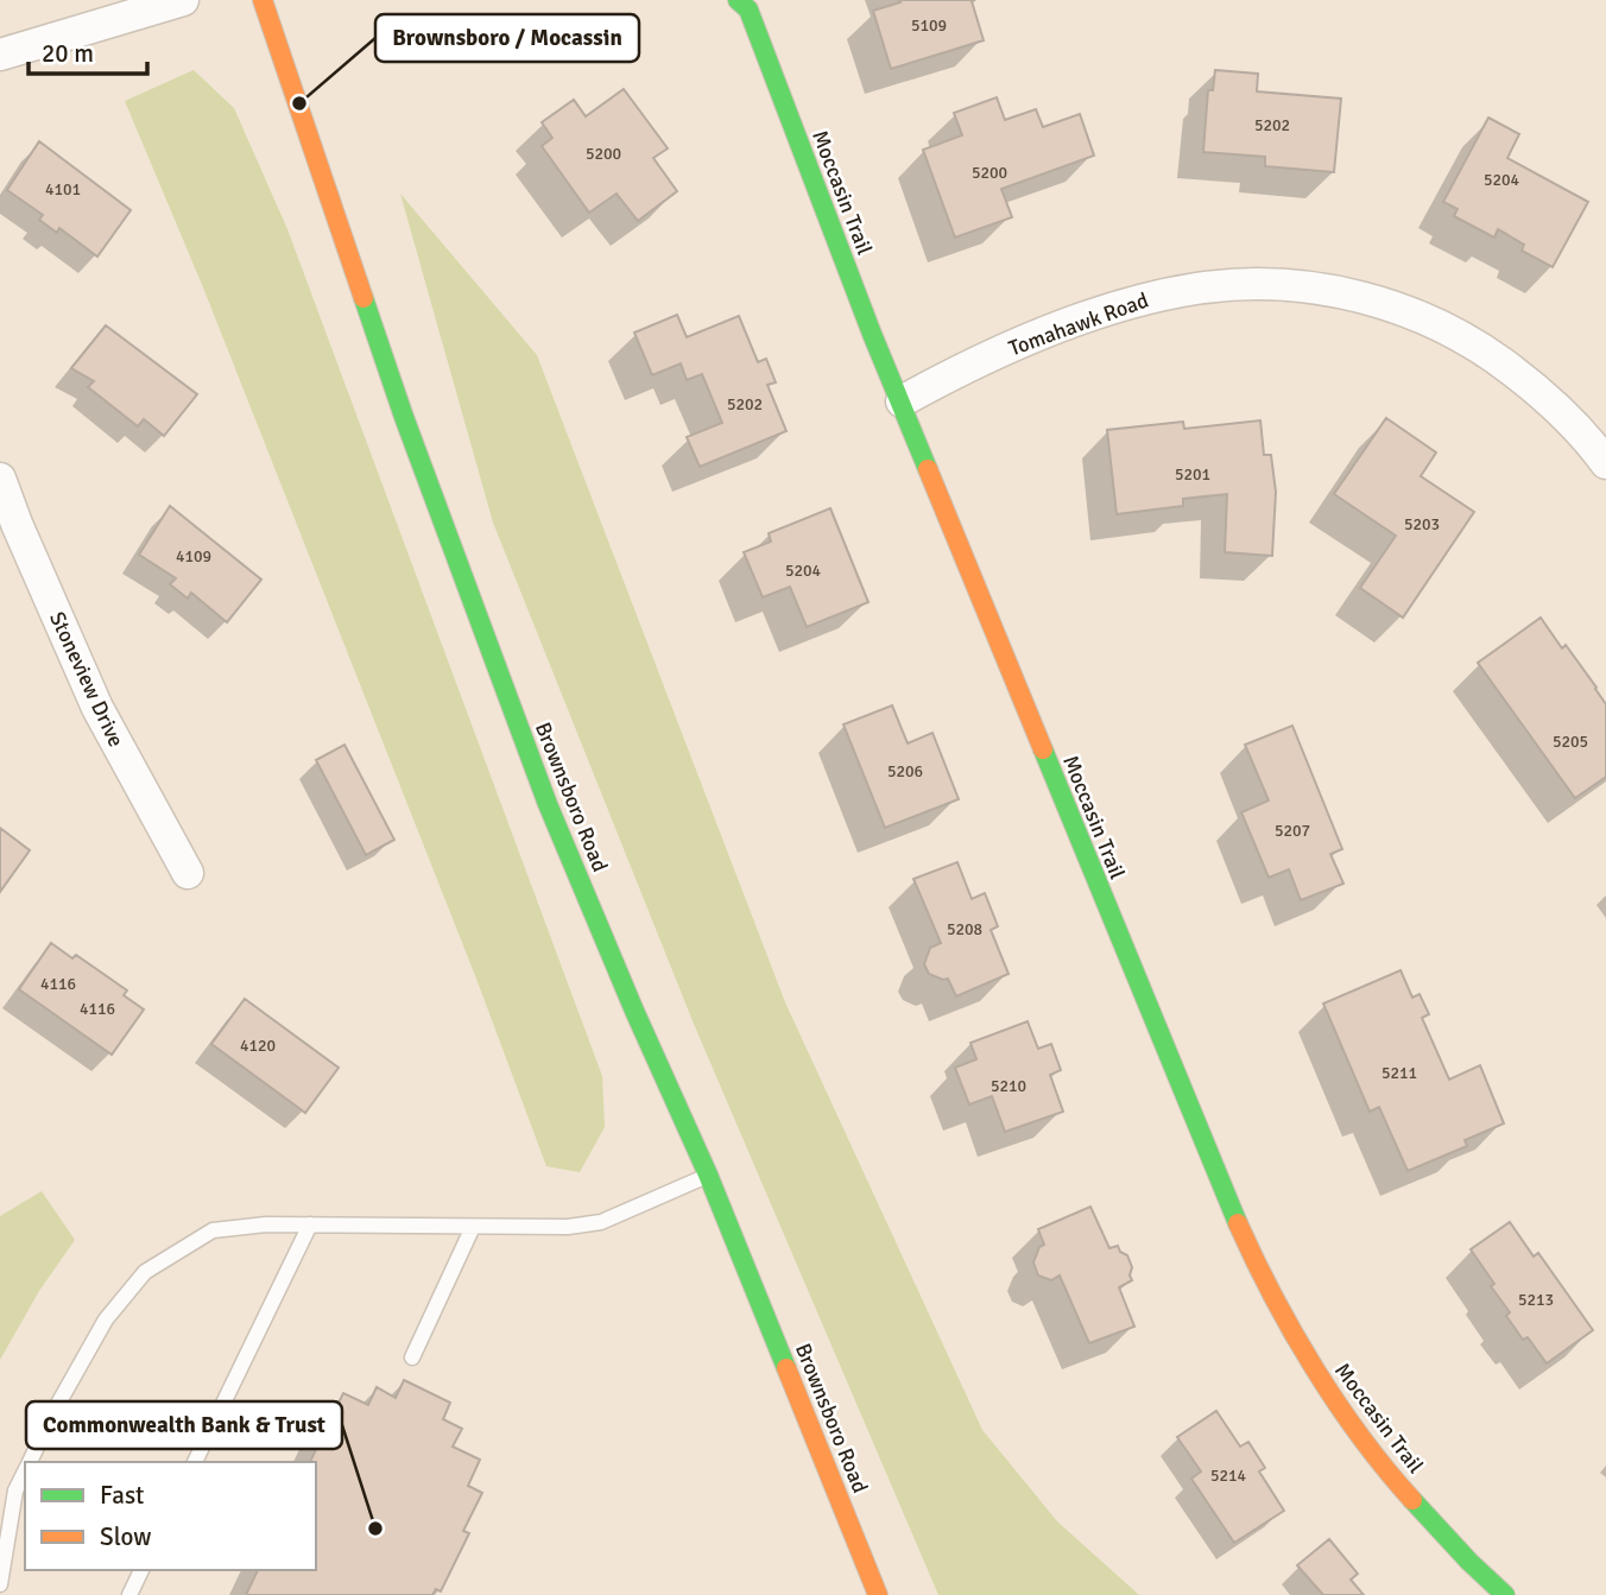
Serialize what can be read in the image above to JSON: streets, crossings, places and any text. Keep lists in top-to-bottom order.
{
  "streets": {
    "street": [
      "Moccasin Trail",
      "Tomahawk Road",
      "Stoneview Drive",
      "Brownsboro Road"
    ]
  },
  "crossings": [
    ["Moccasin Trail", "Tomahawk Road"]
  ],
  "places": ["Brownsboro / Mocassin", "Commonwealth Bank & Trust"],
  "house_numbers": [
    "5109",
    "5202",
    "5200",
    "5200",
    "5204",
    "4101",
    "5202",
    "5201",
    "5203",
    "4109",
    "5204",
    "5205",
    "5206",
    "5207",
    "5208",
    "4116",
    "4116",
    "4120",
    "5211",
    "5210",
    "5213",
    "5214"
  ],
  "legend": ["Fast", "Slow"],
  "scale_bar": "20 m"
}
